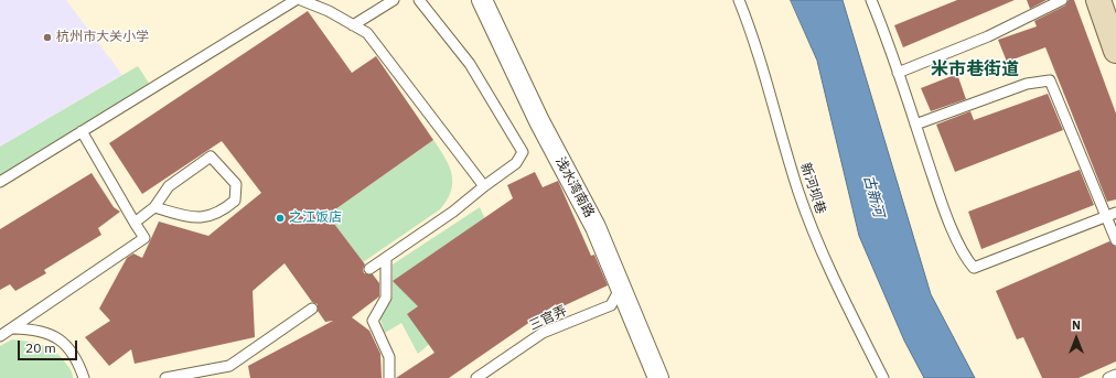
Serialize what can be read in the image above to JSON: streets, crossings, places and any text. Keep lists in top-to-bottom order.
{
  "streets": {
    "street": ["浅水湾南路"],
    "lane": ["新河坝巷", "三官弄"]
  },
  "crossings": [
    ["浅水湾南路", "三官弄"]
  ],
  "districts": ["米市巷街道"],
  "water": ["古新河"],
  "places": ["杭州市大关小学", "之江饭店"],
  "scale_bar": "20 m",
  "north": "top"
}
